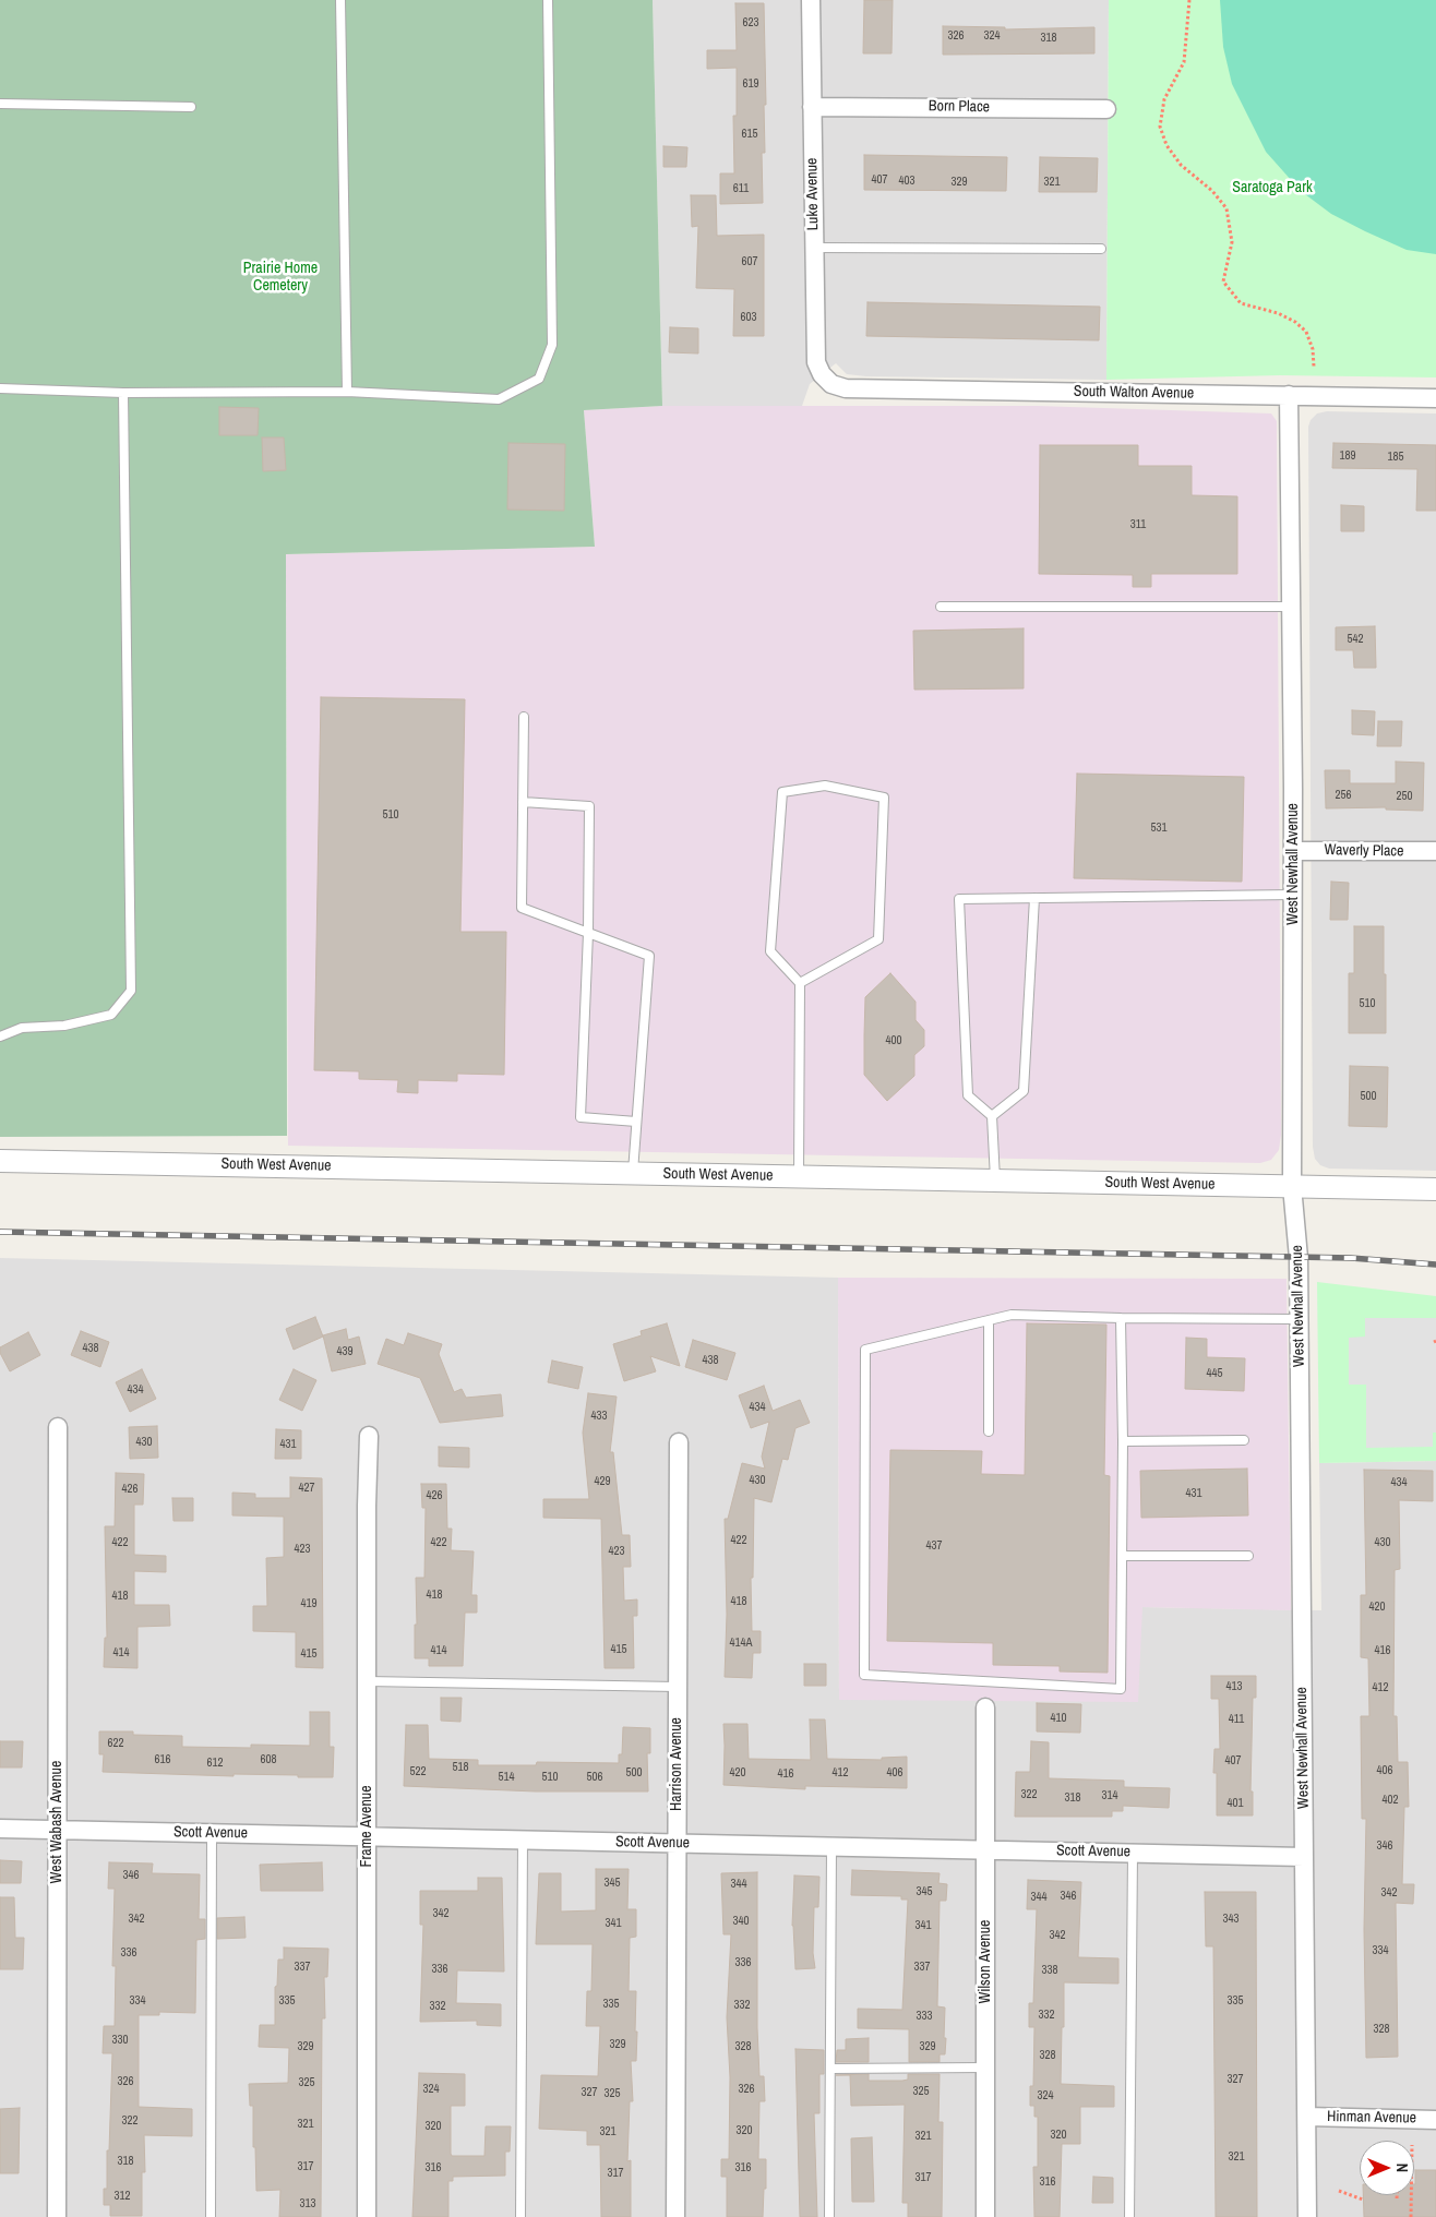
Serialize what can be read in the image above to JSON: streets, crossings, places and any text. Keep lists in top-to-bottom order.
{
  "streets": {
    "street": [
      "Born Place",
      "Luke Avenue",
      "South Walton Avenue",
      "Waverly Place",
      "West Newhall Avenue",
      "South West Avenue",
      "Harrison Avenue",
      "West Wabash Avenue",
      "Frame Avenue",
      "Scott Avenue",
      "Wilson Avenue",
      "Hinman Avenue"
    ]
  },
  "crossings": [
    ["Born Place", "Luke Avenue"],
    ["Luke Avenue", "South Walton Avenue"],
    ["South Walton Avenue", "West Newhall Avenue"],
    ["Waverly Place", "West Newhall Avenue"],
    ["West Newhall Avenue", "South West Avenue"],
    ["West Newhall Avenue", "Scott Avenue"],
    ["West Newhall Avenue", "Hinman Avenue"],
    ["Harrison Avenue", "Scott Avenue"],
    ["West Wabash Avenue", "Scott Avenue"],
    ["Frame Avenue", "Scott Avenue"],
    ["Scott Avenue", "Wilson Avenue"]
  ],
  "parks": ["Saratoga Park", "Prairie Home Cemetery"],
  "house_numbers": [
    "623",
    "326",
    "324",
    "318",
    "619",
    "615",
    "407",
    "403",
    "329",
    "321",
    "611",
    "607",
    "603",
    "189",
    "185",
    "311",
    "542",
    "256",
    "250",
    "510",
    "531",
    "510",
    "400",
    "500",
    "438",
    "439",
    "438",
    "445",
    "434",
    "434",
    "433",
    "430",
    "431",
    "430",
    "429",
    "434",
    "427",
    "426",
    "431",
    "426",
    "422",
    "422",
    "422",
    "430",
    "437",
    "423",
    "423",
    "418",
    "418",
    "418",
    "419",
    "420",
    "414A",
    "415",
    "414",
    "416",
    "414",
    "415",
    "413",
    "412",
    "410",
    "411",
    "622",
    "616",
    "608",
    "407",
    "612",
    "518",
    "406",
    "522",
    "500",
    "420",
    "412",
    "406",
    "416",
    "514",
    "510",
    "506",
    "322",
    "314",
    "318",
    "402",
    "401",
    "346",
    "346",
    "345",
    "344",
    "345",
    "342",
    "346",
    "344",
    "342",
    "342",
    "343",
    "340",
    "341",
    "341",
    "342",
    "334",
    "336",
    "336",
    "337",
    "337",
    "336",
    "338",
    "334",
    "335",
    "335",
    "335",
    "332",
    "332",
    "332",
    "333",
    "328",
    "330",
    "329",
    "329",
    "328",
    "329",
    "328",
    "327",
    "326",
    "325",
    "324",
    "326",
    "325",
    "327",
    "325",
    "324",
    "322",
    "321",
    "320",
    "320",
    "321",
    "320",
    "321",
    "321",
    "318",
    "317",
    "316",
    "316",
    "317",
    "317",
    "316",
    "312",
    "313"
  ],
  "north": "right"
}
